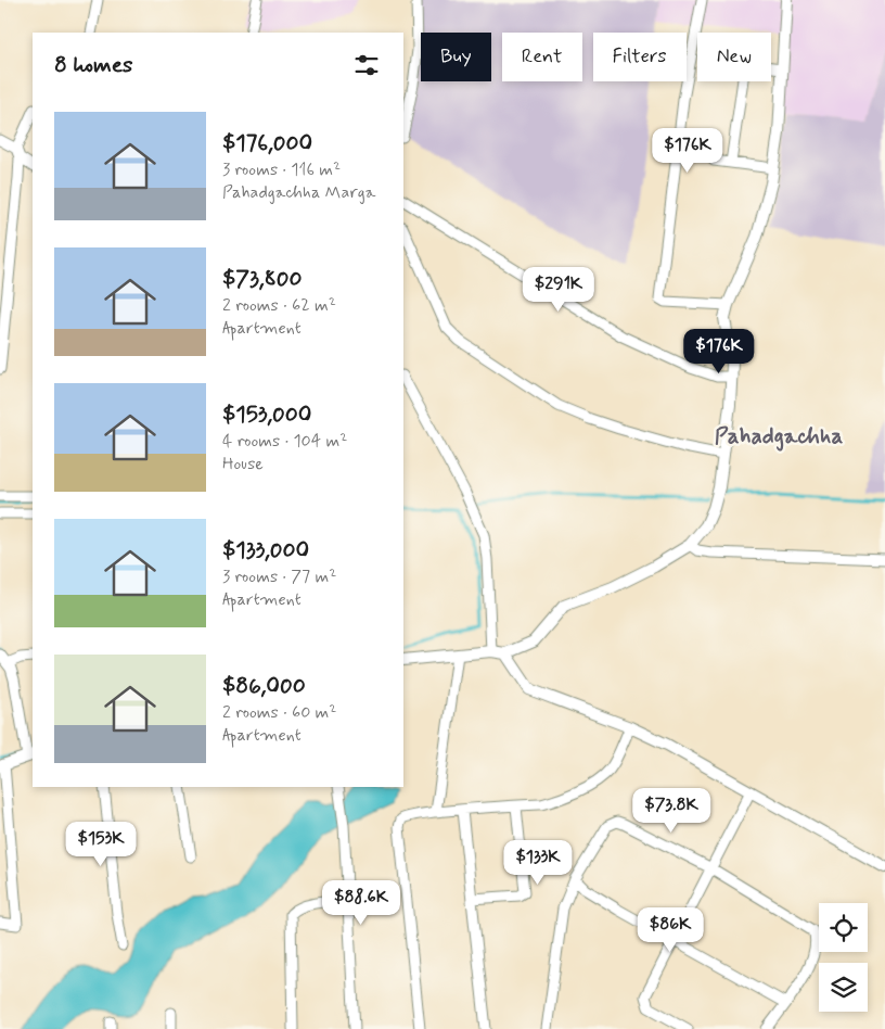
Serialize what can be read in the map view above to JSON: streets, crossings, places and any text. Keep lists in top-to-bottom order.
{
  "districts": ["Pahadgachha"],
  "page": {
    "chip": [
      "Buy",
      "Rent",
      "Filters",
      "New"
    ],
    "heading": "8 homes",
    "list": [
      {
        "name": "$176,000",
        "note": "3 rooms · 116 m² · Pahadgachha Marga"
      },
      {
        "name": "$73,800",
        "note": "2 rooms · 62 m² · Apartment"
      },
      {
        "name": "$153,000",
        "note": "4 rooms · 104 m² · House"
      },
      {
        "name": "$133,000",
        "note": "3 rooms · 77 m² · Apartment"
      },
      {
        "name": "$86,000",
        "note": "2 rooms · 60 m² · Apartment"
      }
    ],
    "price": [
      "$176K",
      "$291K",
      "$176K",
      "$73.8K",
      "$153K",
      "$133K",
      "$88.6K",
      "$86K"
    ]
  }
}
